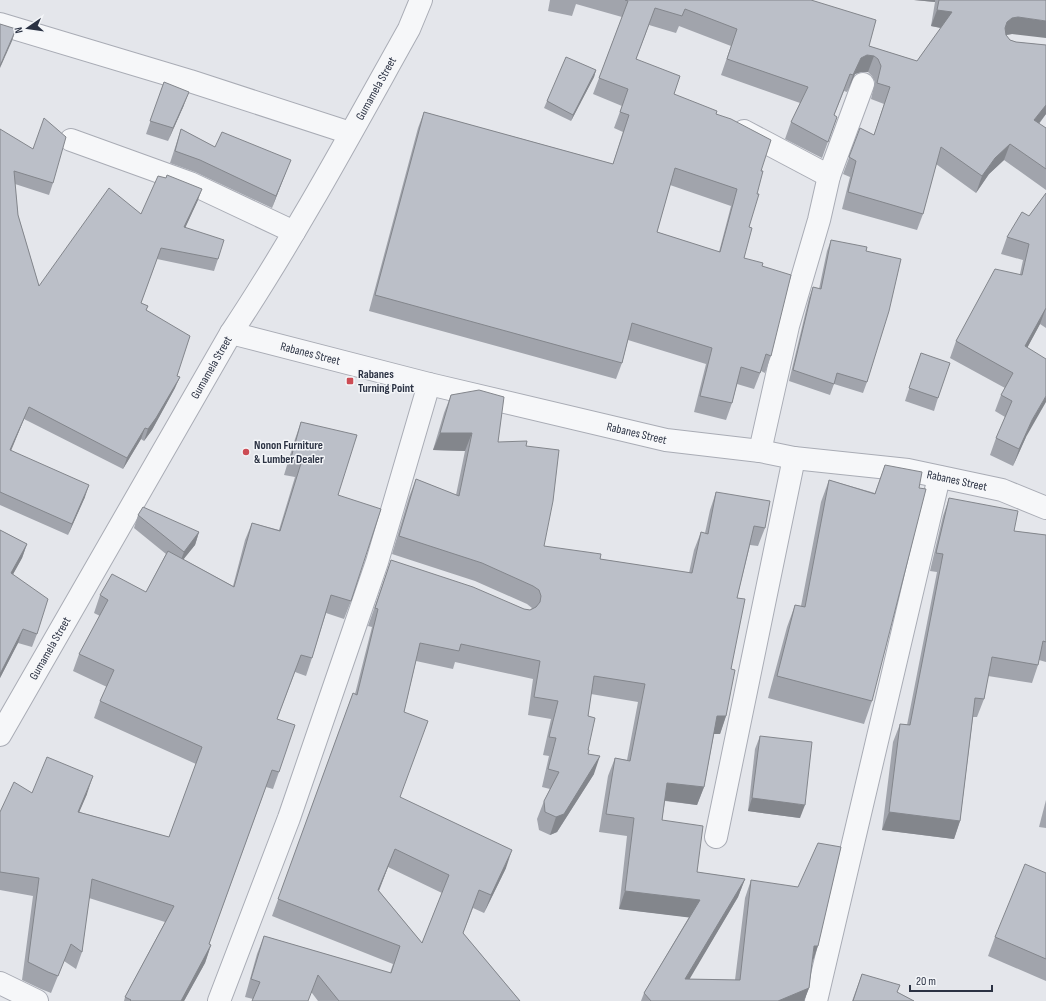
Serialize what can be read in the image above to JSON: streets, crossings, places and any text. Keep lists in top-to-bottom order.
{
  "streets": {
    "street": ["Gumamela Street", "Rabanes Street"]
  },
  "crossings": [
    ["Gumamela Street", "Rabanes Street"]
  ],
  "places": {
    "transit": ["Rabanes Turning Point"],
    "other": ["Nonon Furniture & Lumber Dealer"]
  },
  "scale_bar": "20 m",
  "north": "left"
}
